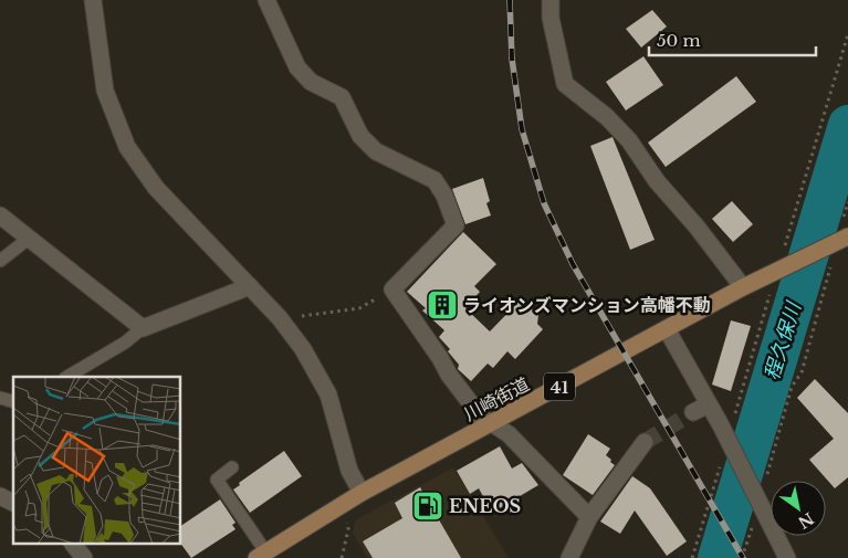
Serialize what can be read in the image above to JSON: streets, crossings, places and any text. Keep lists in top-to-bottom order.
{
  "streets": {
    "main road": ["41", "川崎街道"]
  },
  "water": ["程久保川"],
  "places": {
    "building": ["ライオンズマンション高幡不動"],
    "fuel station": ["ENEOS"]
  },
  "scale_bar": "50 m",
  "north": "bottom right"
}
